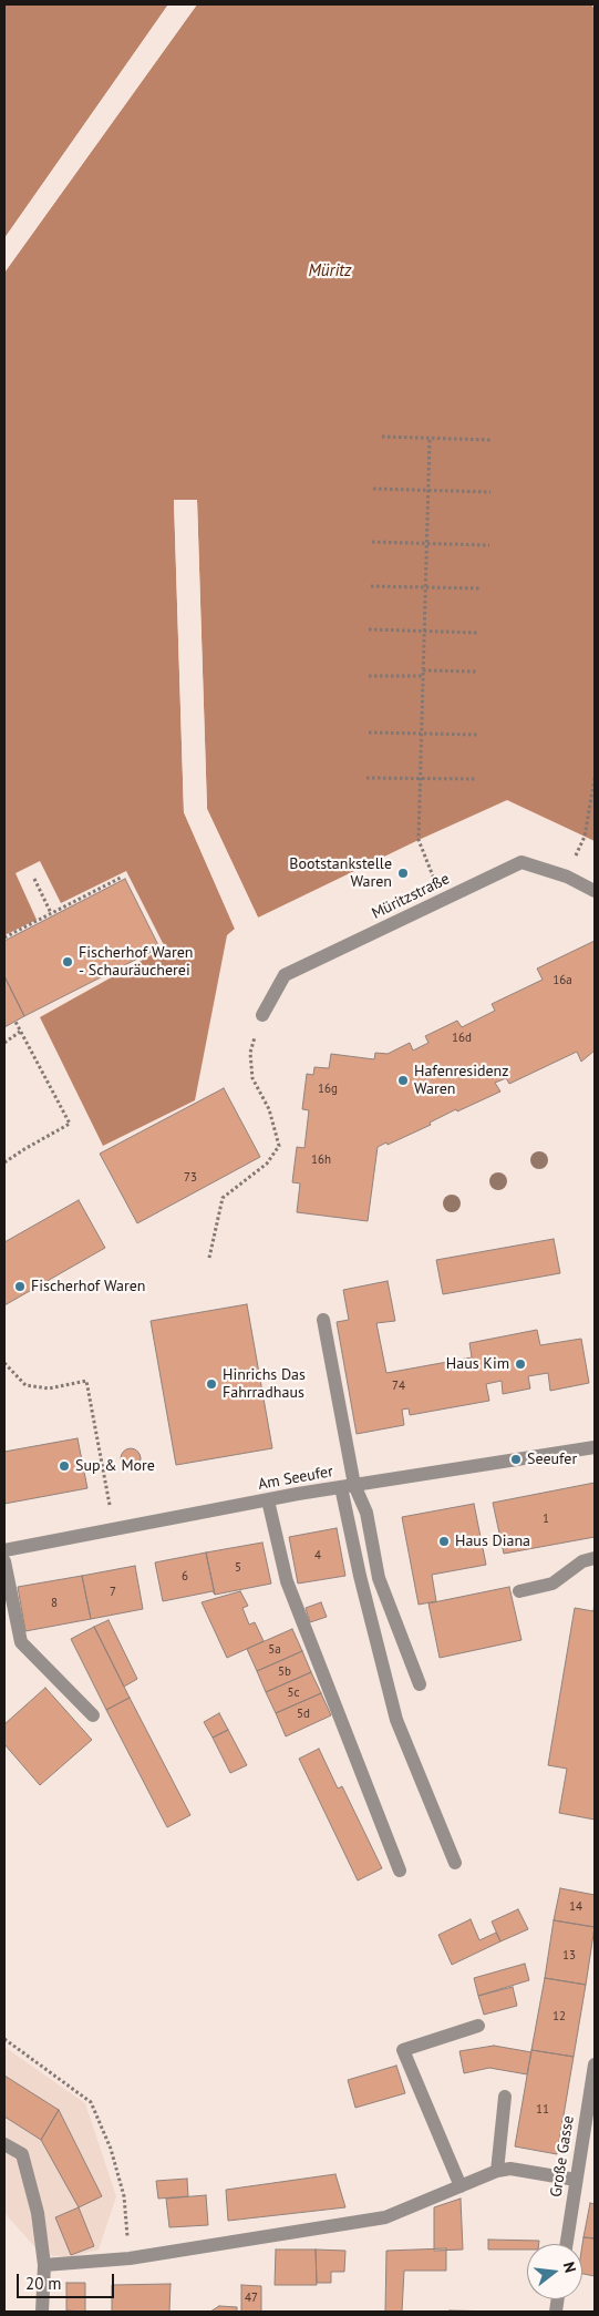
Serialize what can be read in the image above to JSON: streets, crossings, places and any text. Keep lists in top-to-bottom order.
{
  "streets": {
    "street": ["Müritzstraße", "Am Seeufer", "Große Gasse"]
  },
  "water": ["Müritz"],
  "places": [
    "Bootstankstelle Waren",
    "Fischerhof Waren - Schauräucherei",
    "Hafenresidenz Waren",
    "Fischerhof Waren",
    "Haus Kim",
    "Hinrichs Das Fahrradhaus",
    "Seeufer",
    "Sup & More",
    "Haus Diana"
  ],
  "house_numbers": [
    "16a",
    "16d",
    "16g",
    "16h",
    "73",
    "74",
    "1",
    "4",
    "5",
    "6",
    "7",
    "8",
    "5a",
    "5b",
    "5c",
    "5d",
    "14",
    "13",
    "12",
    "11",
    "47"
  ],
  "scale_bar": "20 m",
  "north": "right"
}
